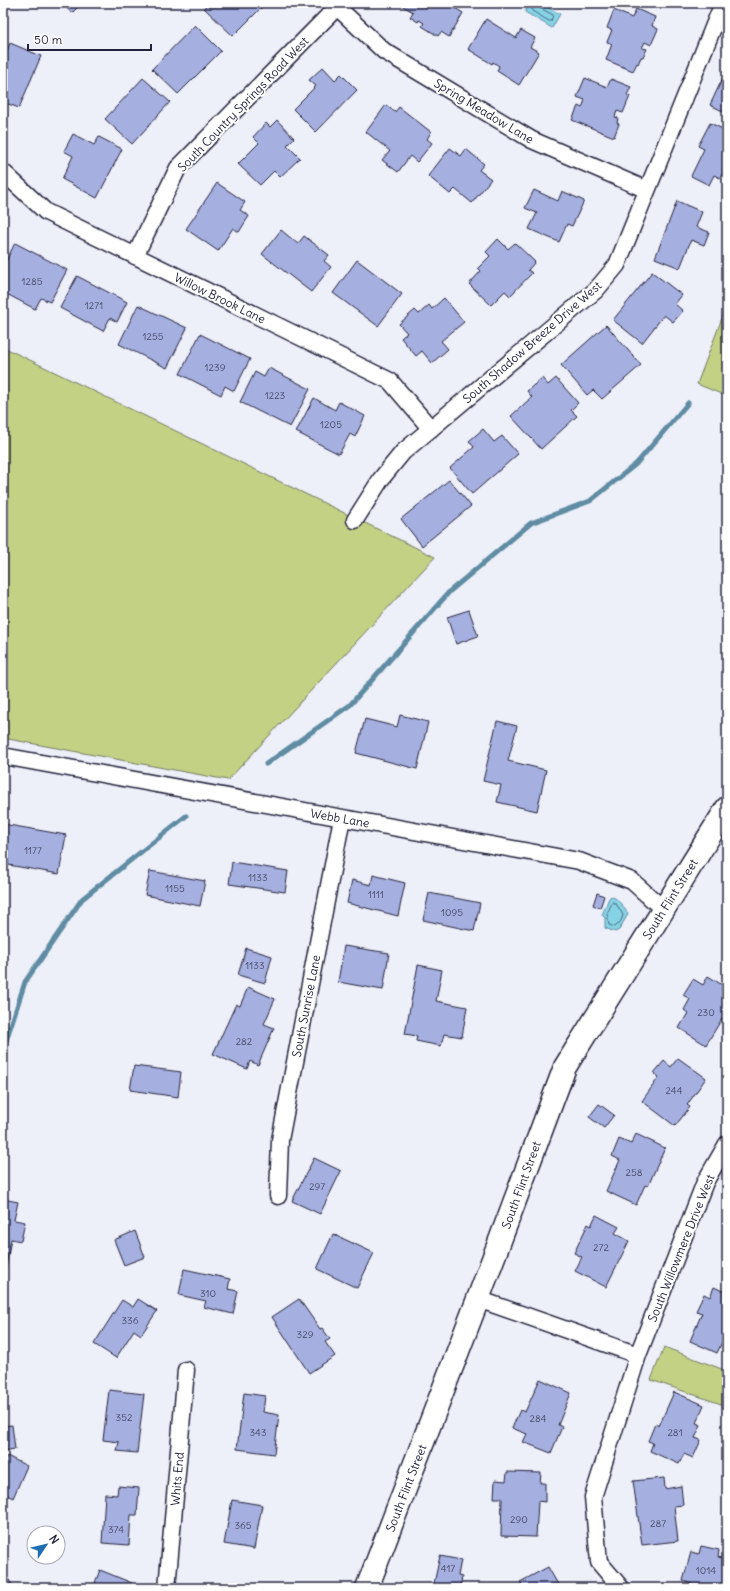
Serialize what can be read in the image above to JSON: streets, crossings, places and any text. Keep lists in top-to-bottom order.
{
  "streets": {
    "main road": ["South Flint Street"],
    "street": [
      "South Country Springs Road West",
      "Spring Meadow Lane",
      "Willow Brook Lane",
      "South Shadow Breeze Drive West",
      "Webb Lane",
      "South Sunrise Lane",
      "South Willowmere Drive West",
      "Whits End"
    ]
  },
  "crossings": [
    ["South Country Springs Road West", "Spring Meadow Lane"],
    ["South Country Springs Road West", "Willow Brook Lane"],
    ["Spring Meadow Lane", "South Shadow Breeze Drive West"],
    ["Willow Brook Lane", "South Shadow Breeze Drive West"],
    ["Webb Lane", "South Flint Street"],
    ["Webb Lane", "South Sunrise Lane"]
  ],
  "house_numbers": [
    "1285",
    "1271",
    "1255",
    "1239",
    "1223",
    "1205",
    "1177",
    "1133",
    "1155",
    "1111",
    "1095",
    "1133",
    "230",
    "282",
    "244",
    "258",
    "297",
    "272",
    "310",
    "336",
    "329",
    "352",
    "284",
    "343",
    "281",
    "290",
    "287",
    "365",
    "374",
    "417",
    "1014"
  ],
  "scale_bar": "50 m",
  "north": "top right"
}
